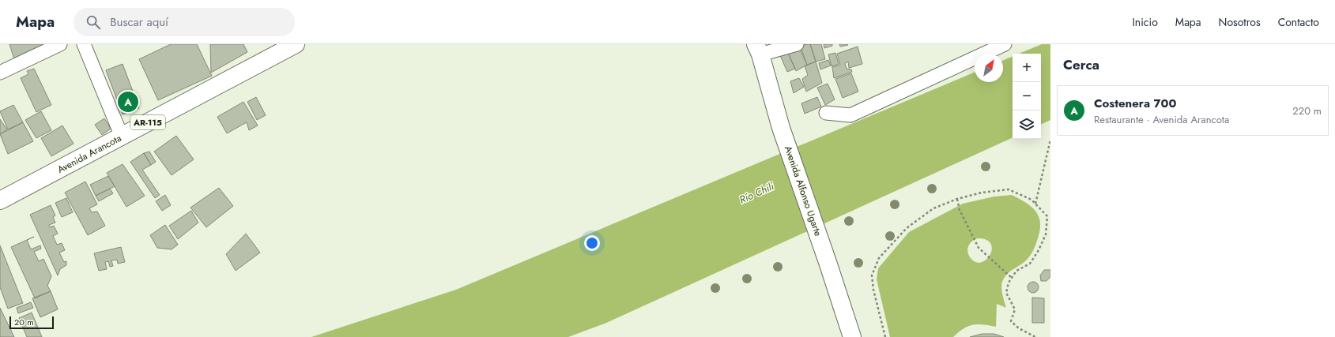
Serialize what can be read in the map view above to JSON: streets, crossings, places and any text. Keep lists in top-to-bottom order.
{
  "streets": {
    "main road": ["AR-115", "Avenida Arancota", "Avenida Alfonso Ugarte"]
  },
  "water": ["Río Chili"],
  "scale_bar": "20 m",
  "north": "top right",
  "page": {
    "header": "Mapa",
    "search": "Buscar aquí",
    "nav": [
      "Inicio",
      "Mapa",
      "Nosotros",
      "Contacto"
    ],
    "heading": "Cerca",
    "map_buttons": ["+", "−"],
    "list": [
      {
        "mark": "A",
        "name": "Costenera 700",
        "note": "Restaurante · Avenida Arancota",
        "value": "220 m"
      }
    ],
    "pins": "A",
    "scale": "20 m"
  }
}
